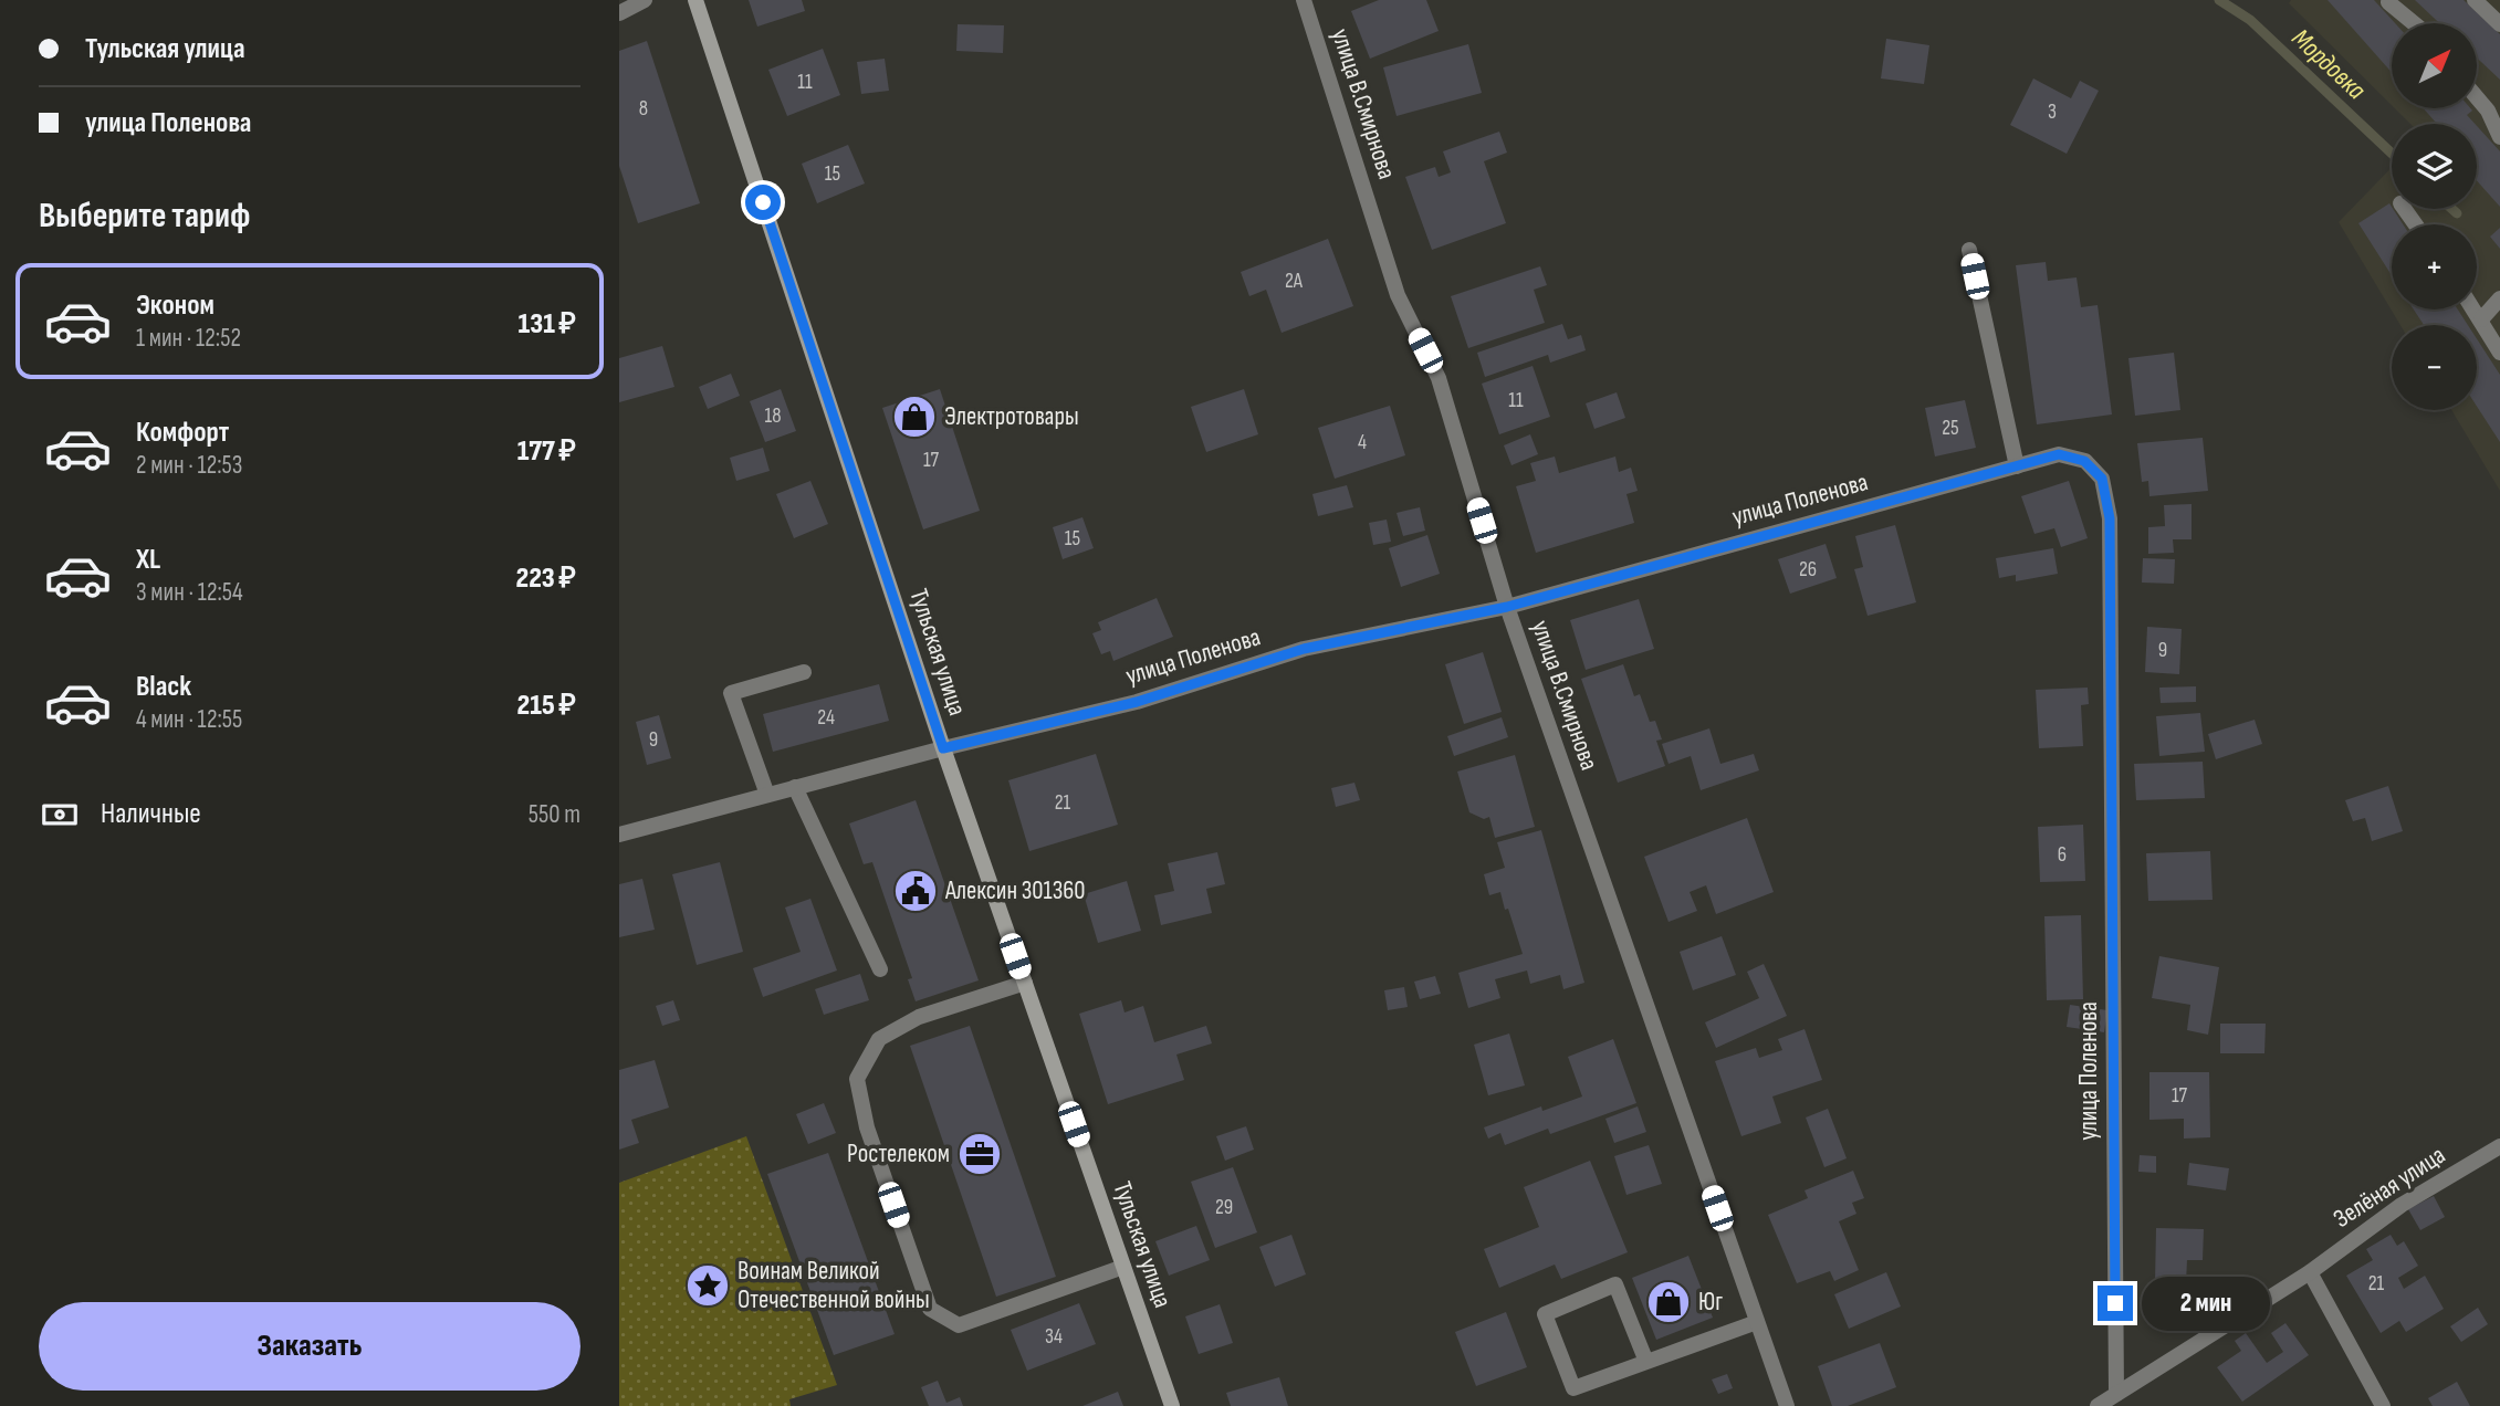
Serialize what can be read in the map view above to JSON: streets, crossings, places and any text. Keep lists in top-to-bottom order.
{
  "streets": {
    "main road": ["Тульская улица"],
    "street": ["улица В.Смирнова", "улица Поленова", "Зелёная улица"]
  },
  "crossings": [
    ["улица В.Смирнова", "улица Поленова"],
    ["улица Поленова", "Тульская улица"],
    ["улица Поленова", "Зелёная улица"]
  ],
  "water": ["Мордовка"],
  "places": {
    "shop": ["Электротовары", "Юг"],
    "public building": ["Алексин 301360"],
    "office": ["Ростелеком"],
    "place": ["Воинам Великой Отечественной войны"]
  },
  "house_numbers": [
    "11",
    "8",
    "3",
    "15",
    "2А",
    "11",
    "18",
    "25",
    "4",
    "17",
    "15",
    "26",
    "9",
    "24",
    "9",
    "21",
    "6",
    "17",
    "29",
    "21",
    "34"
  ],
  "north": "top right",
  "page": {
    "banner": ["Тульская улица", "улица Поленова"],
    "map_buttons": ["+", "−"],
    "heading": "Выберите тариф",
    "list": [
      {
        "name": "Эконом",
        "note": "1 мин · 12:52",
        "value": "131 ₽"
      },
      {
        "name": "Комфорт",
        "note": "2 мин · 12:53",
        "value": "177 ₽"
      },
      {
        "name": "XL",
        "note": "3 мин · 12:54",
        "value": "223 ₽"
      },
      {
        "name": "Black",
        "note": "4 мин · 12:55",
        "value": "215 ₽"
      }
    ],
    "pay": ["Наличные", "550 m"],
    "bubble": "2 мин",
    "buttons": "Заказать"
  }
}
